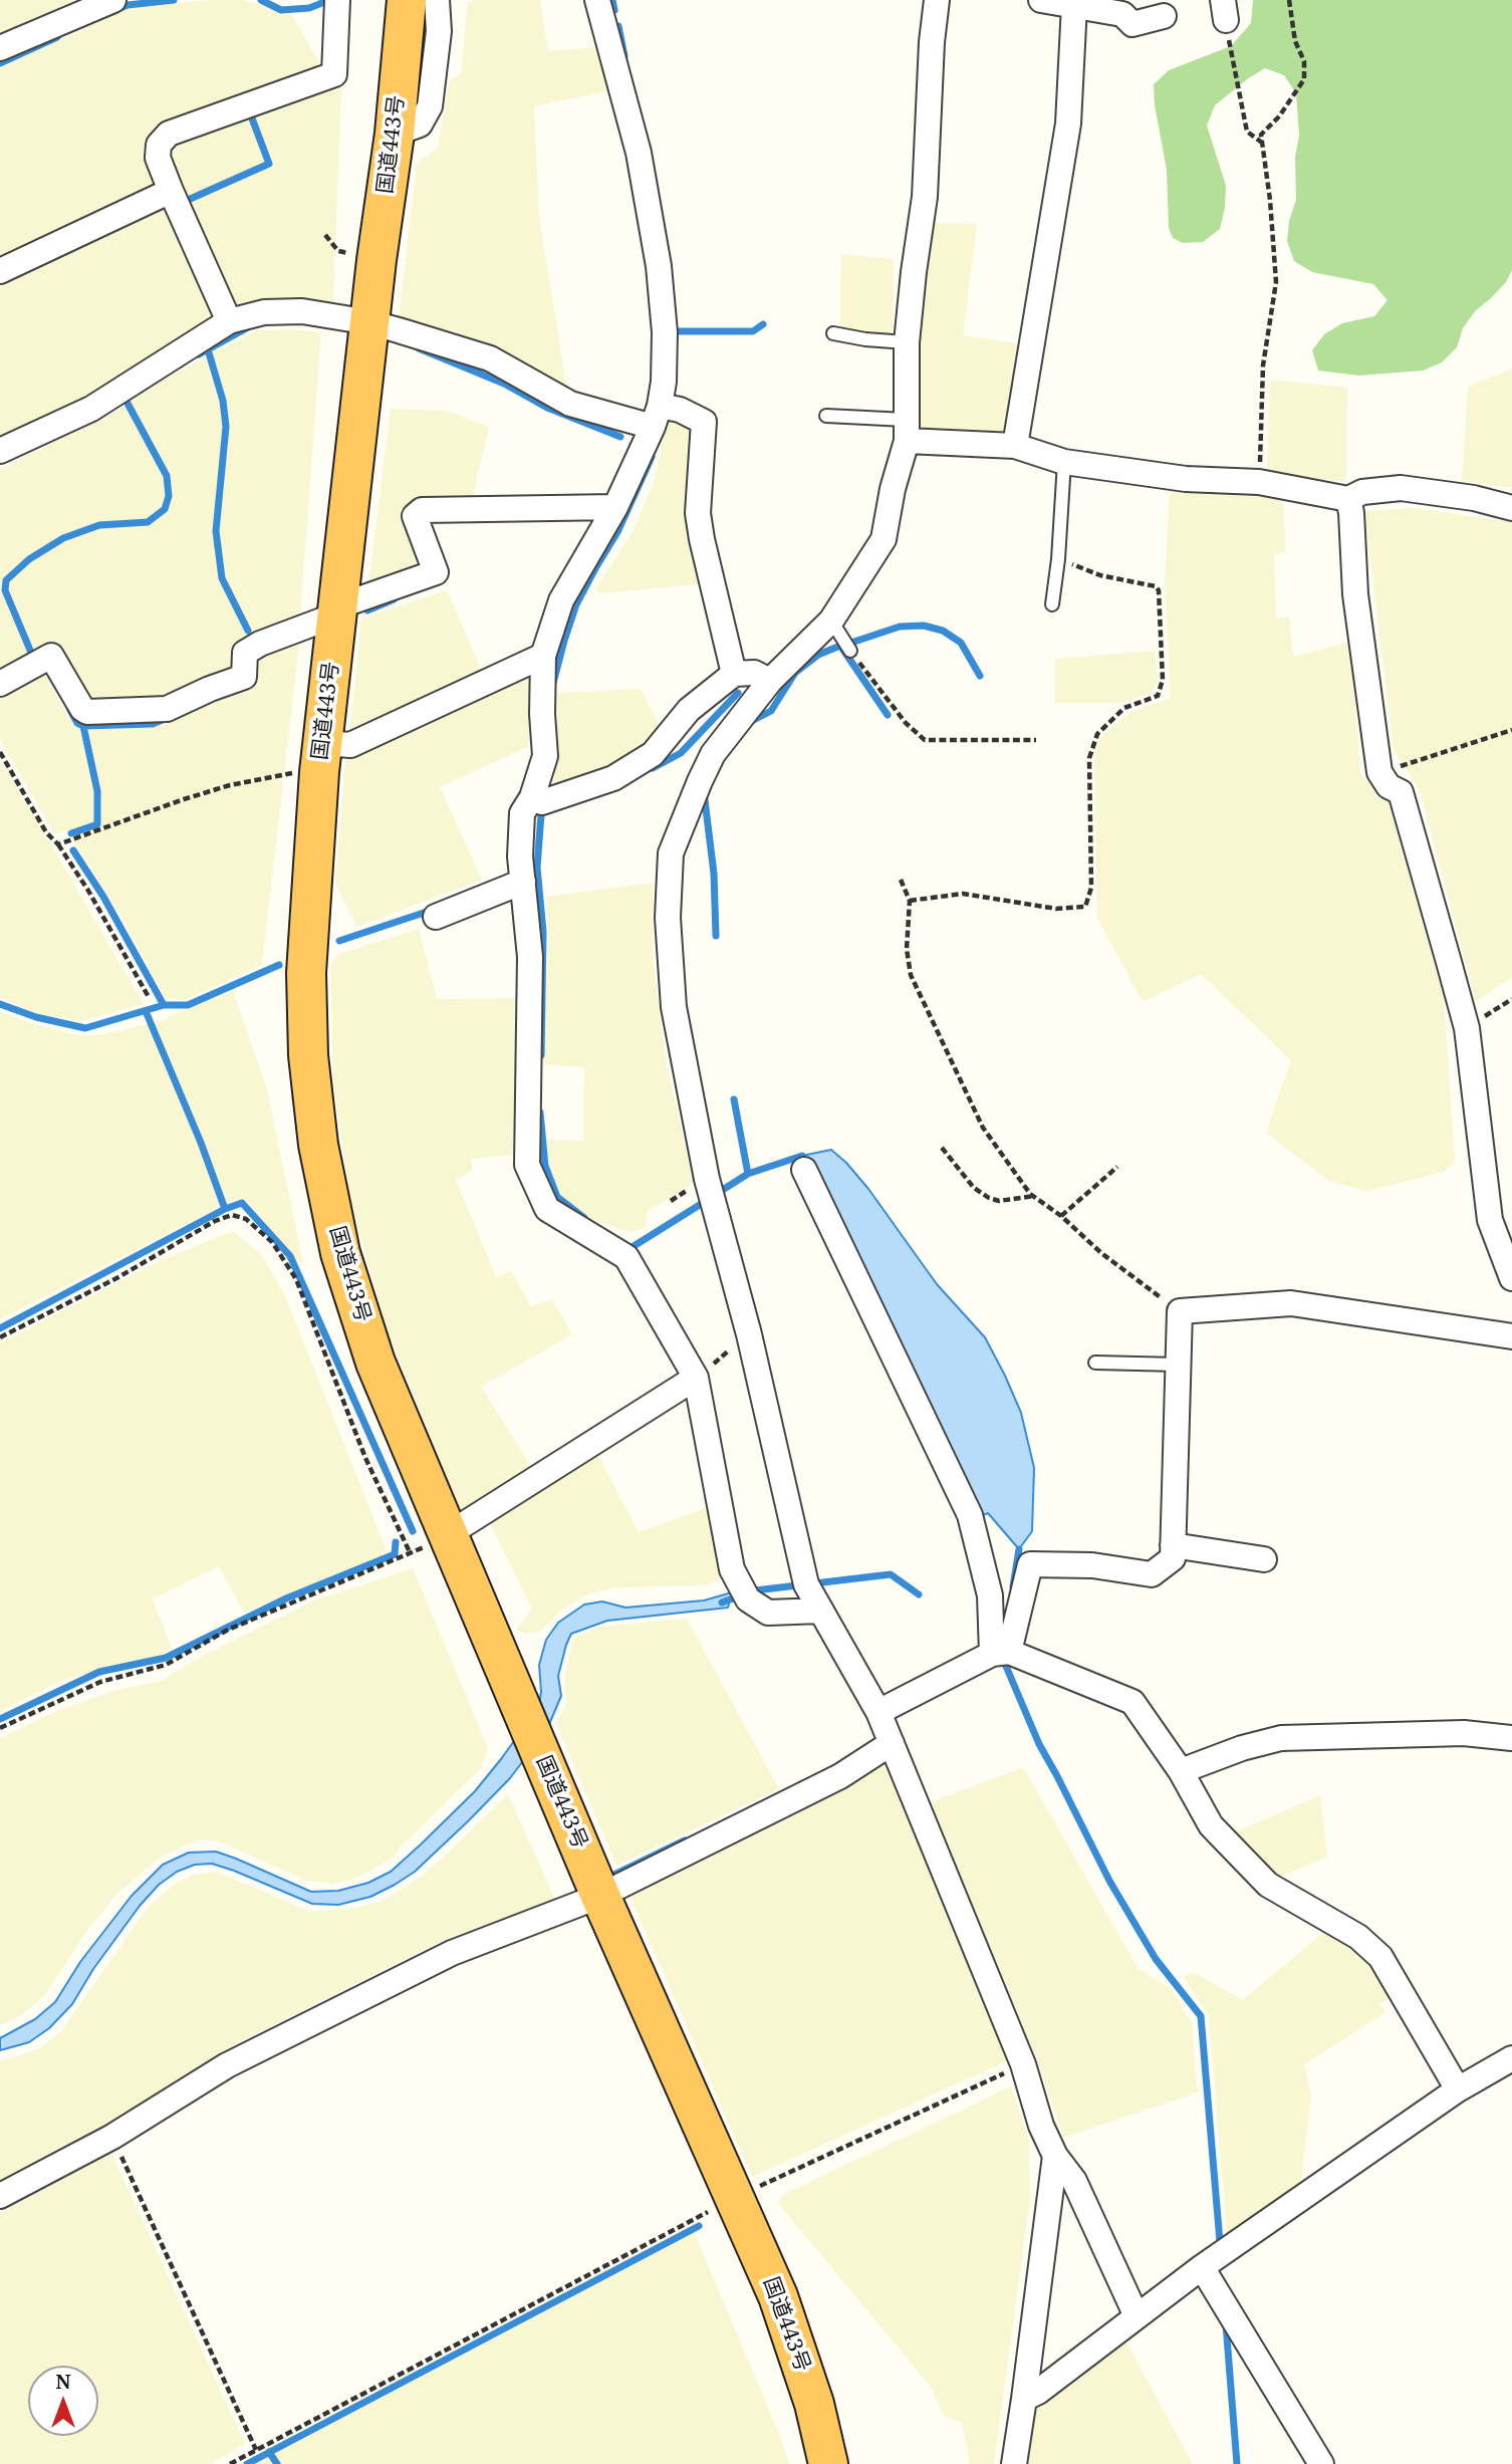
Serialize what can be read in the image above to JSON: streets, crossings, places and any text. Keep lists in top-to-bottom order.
{
  "streets": {
    "highway": ["国道443号"]
  },
  "north": "top"
}
